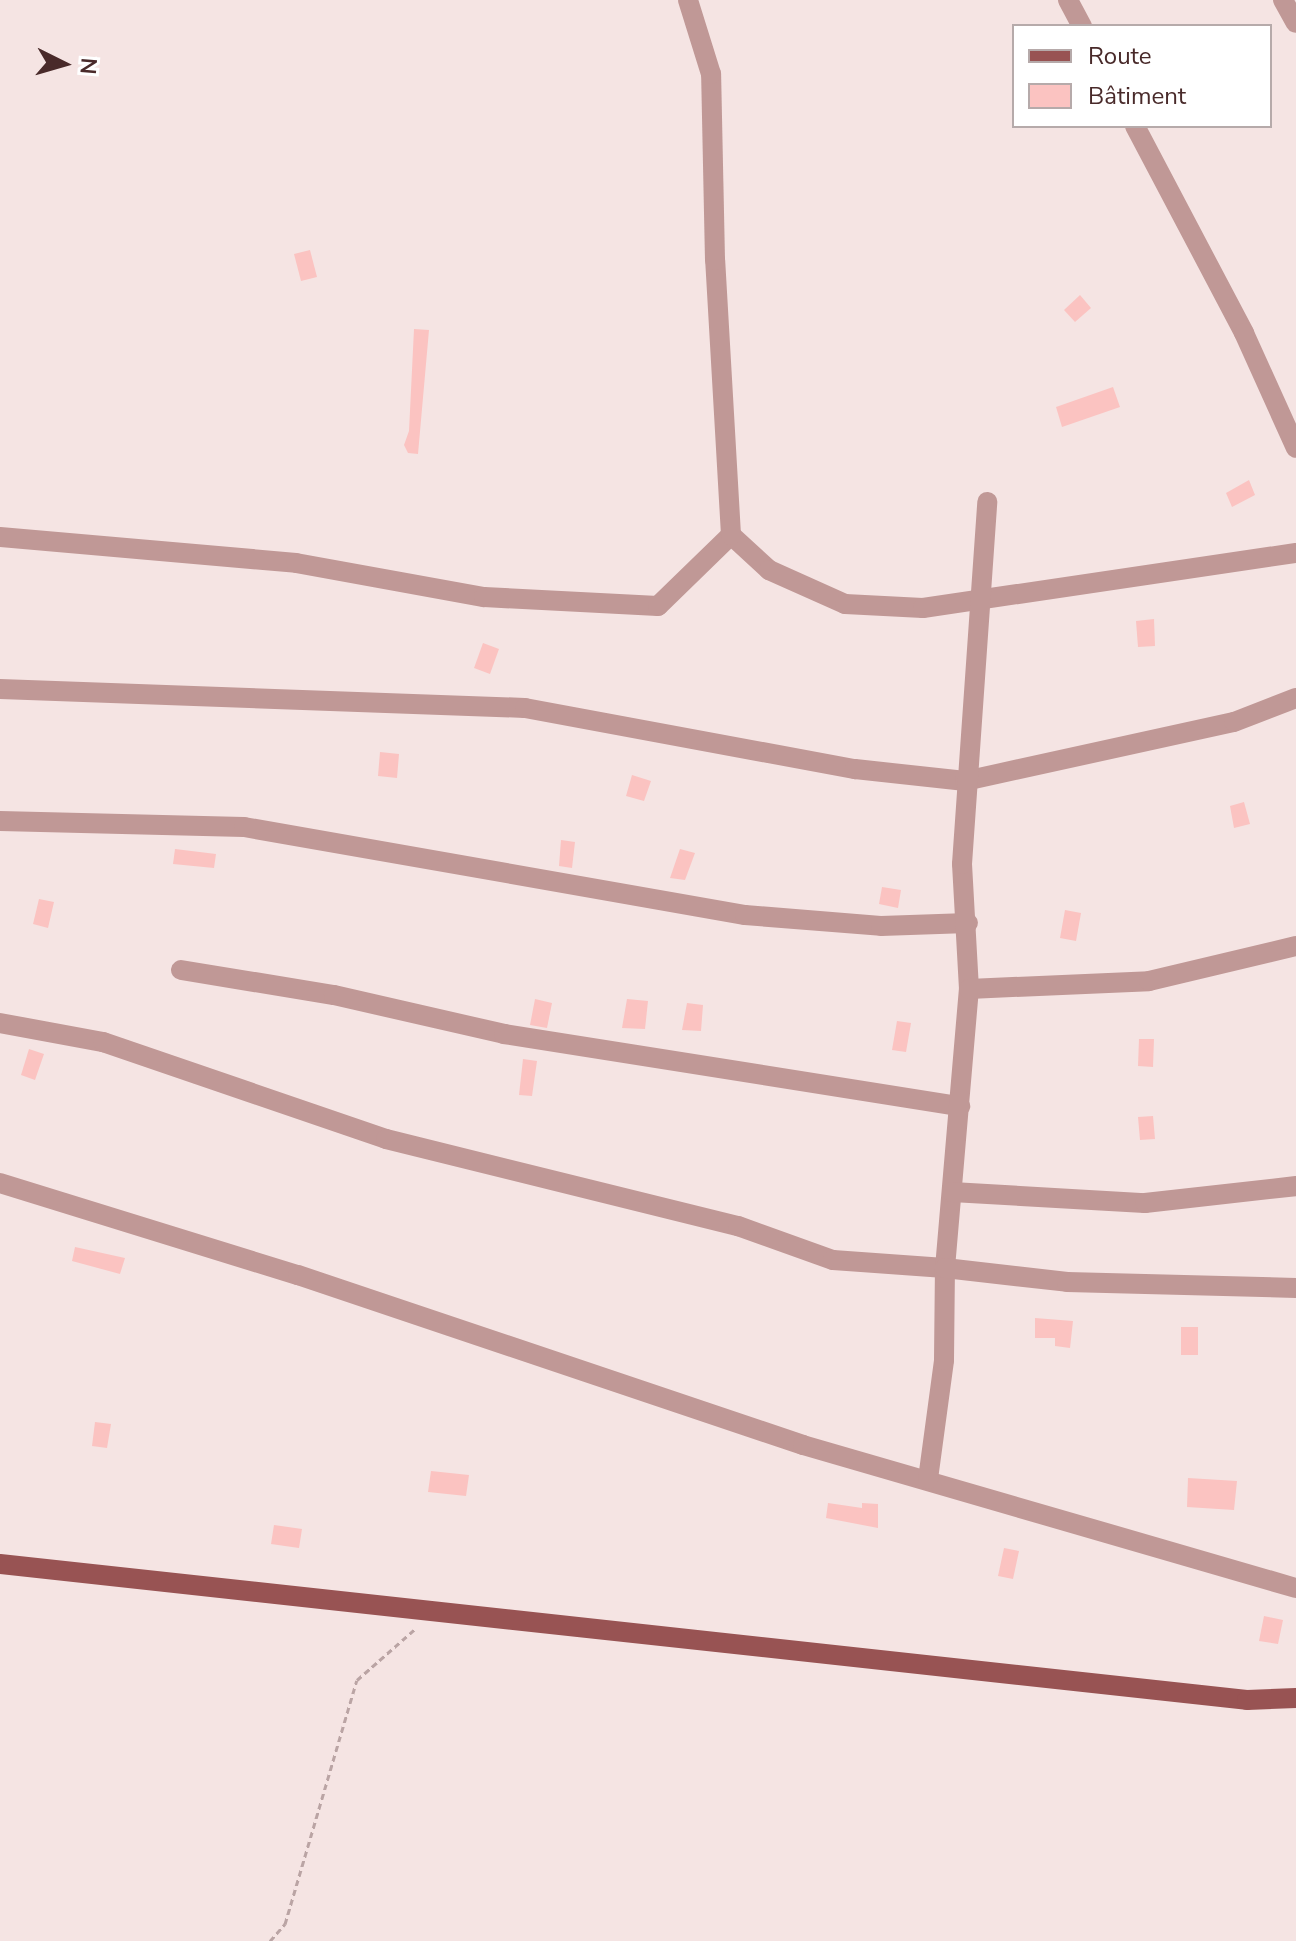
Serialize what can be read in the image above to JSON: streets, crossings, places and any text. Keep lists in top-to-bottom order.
{
  "legend": ["Route", "Bâtiment"],
  "north": "right"
}
